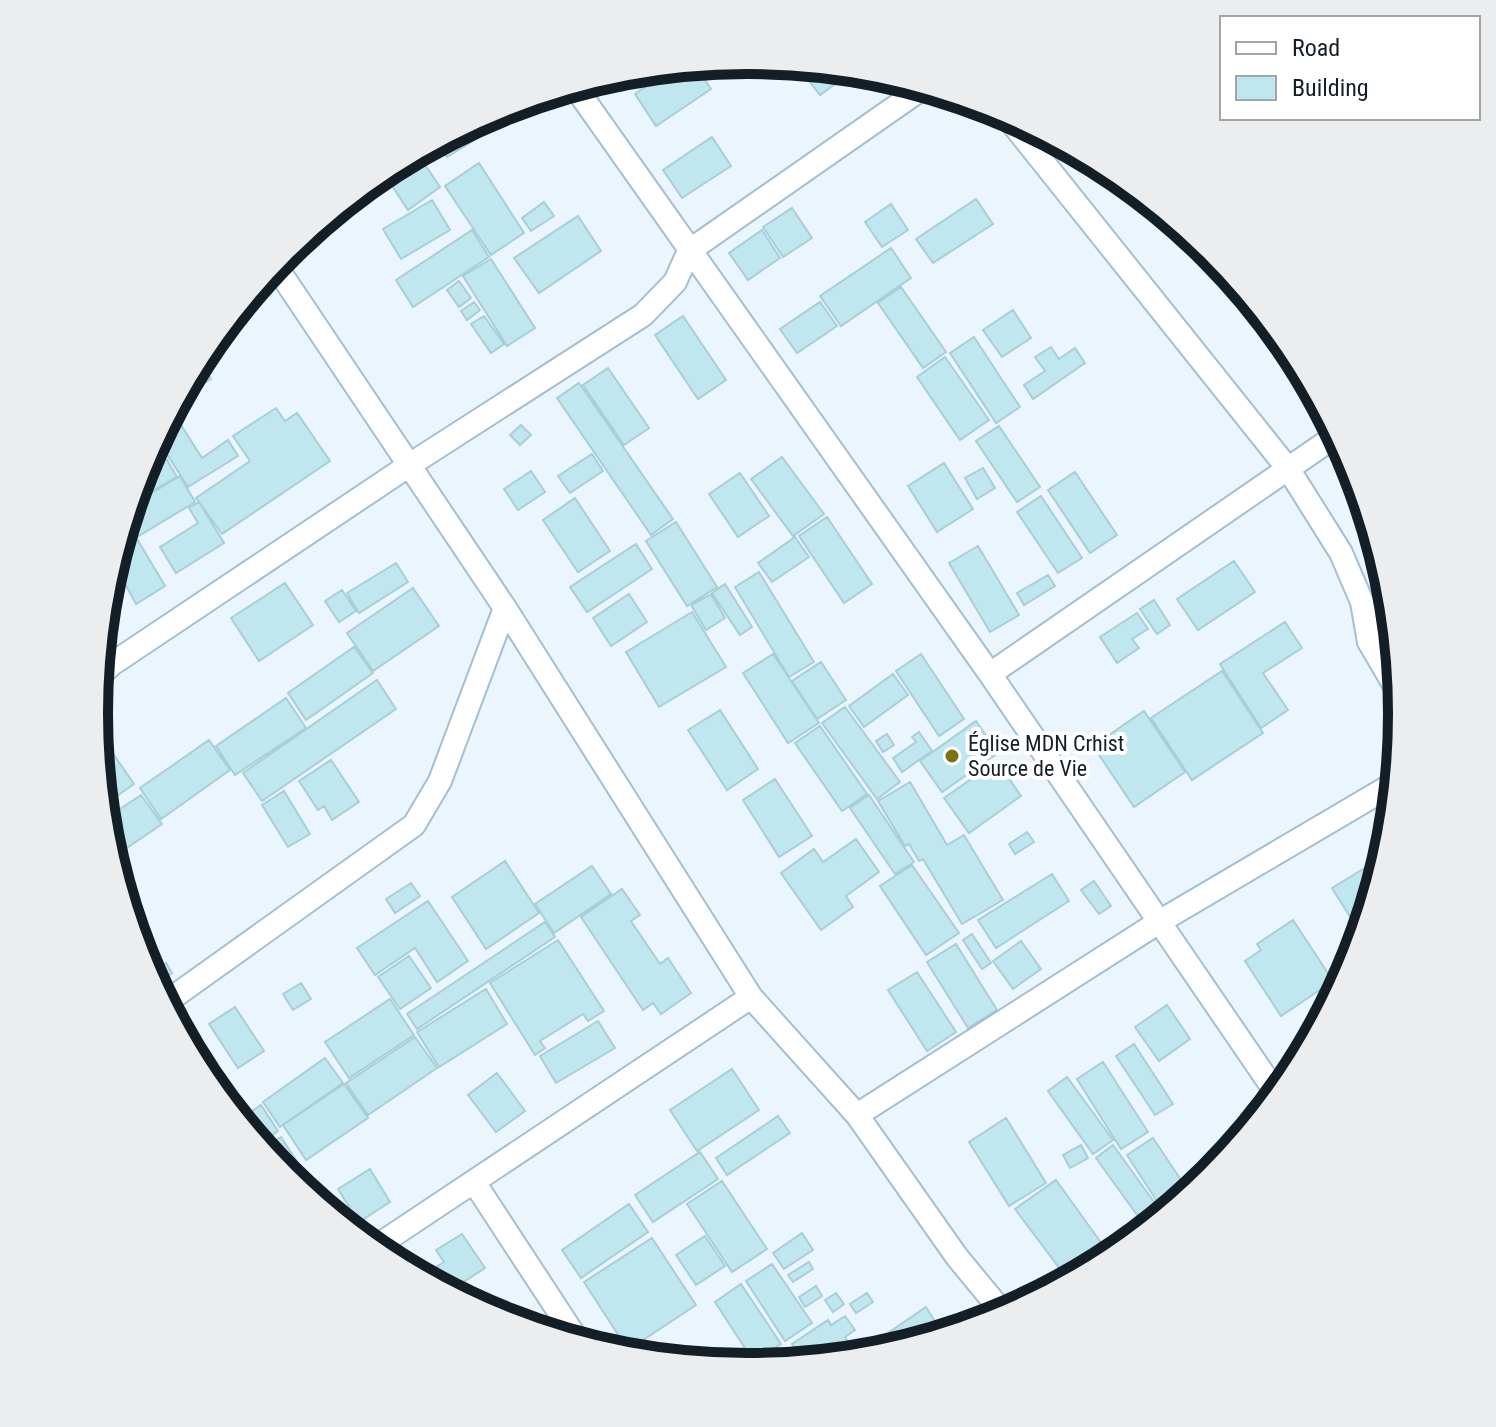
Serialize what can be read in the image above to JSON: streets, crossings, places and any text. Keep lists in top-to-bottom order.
{
  "places": ["Église MDN Crhist Source de Vie"],
  "legend": ["Road", "Building"]
}
